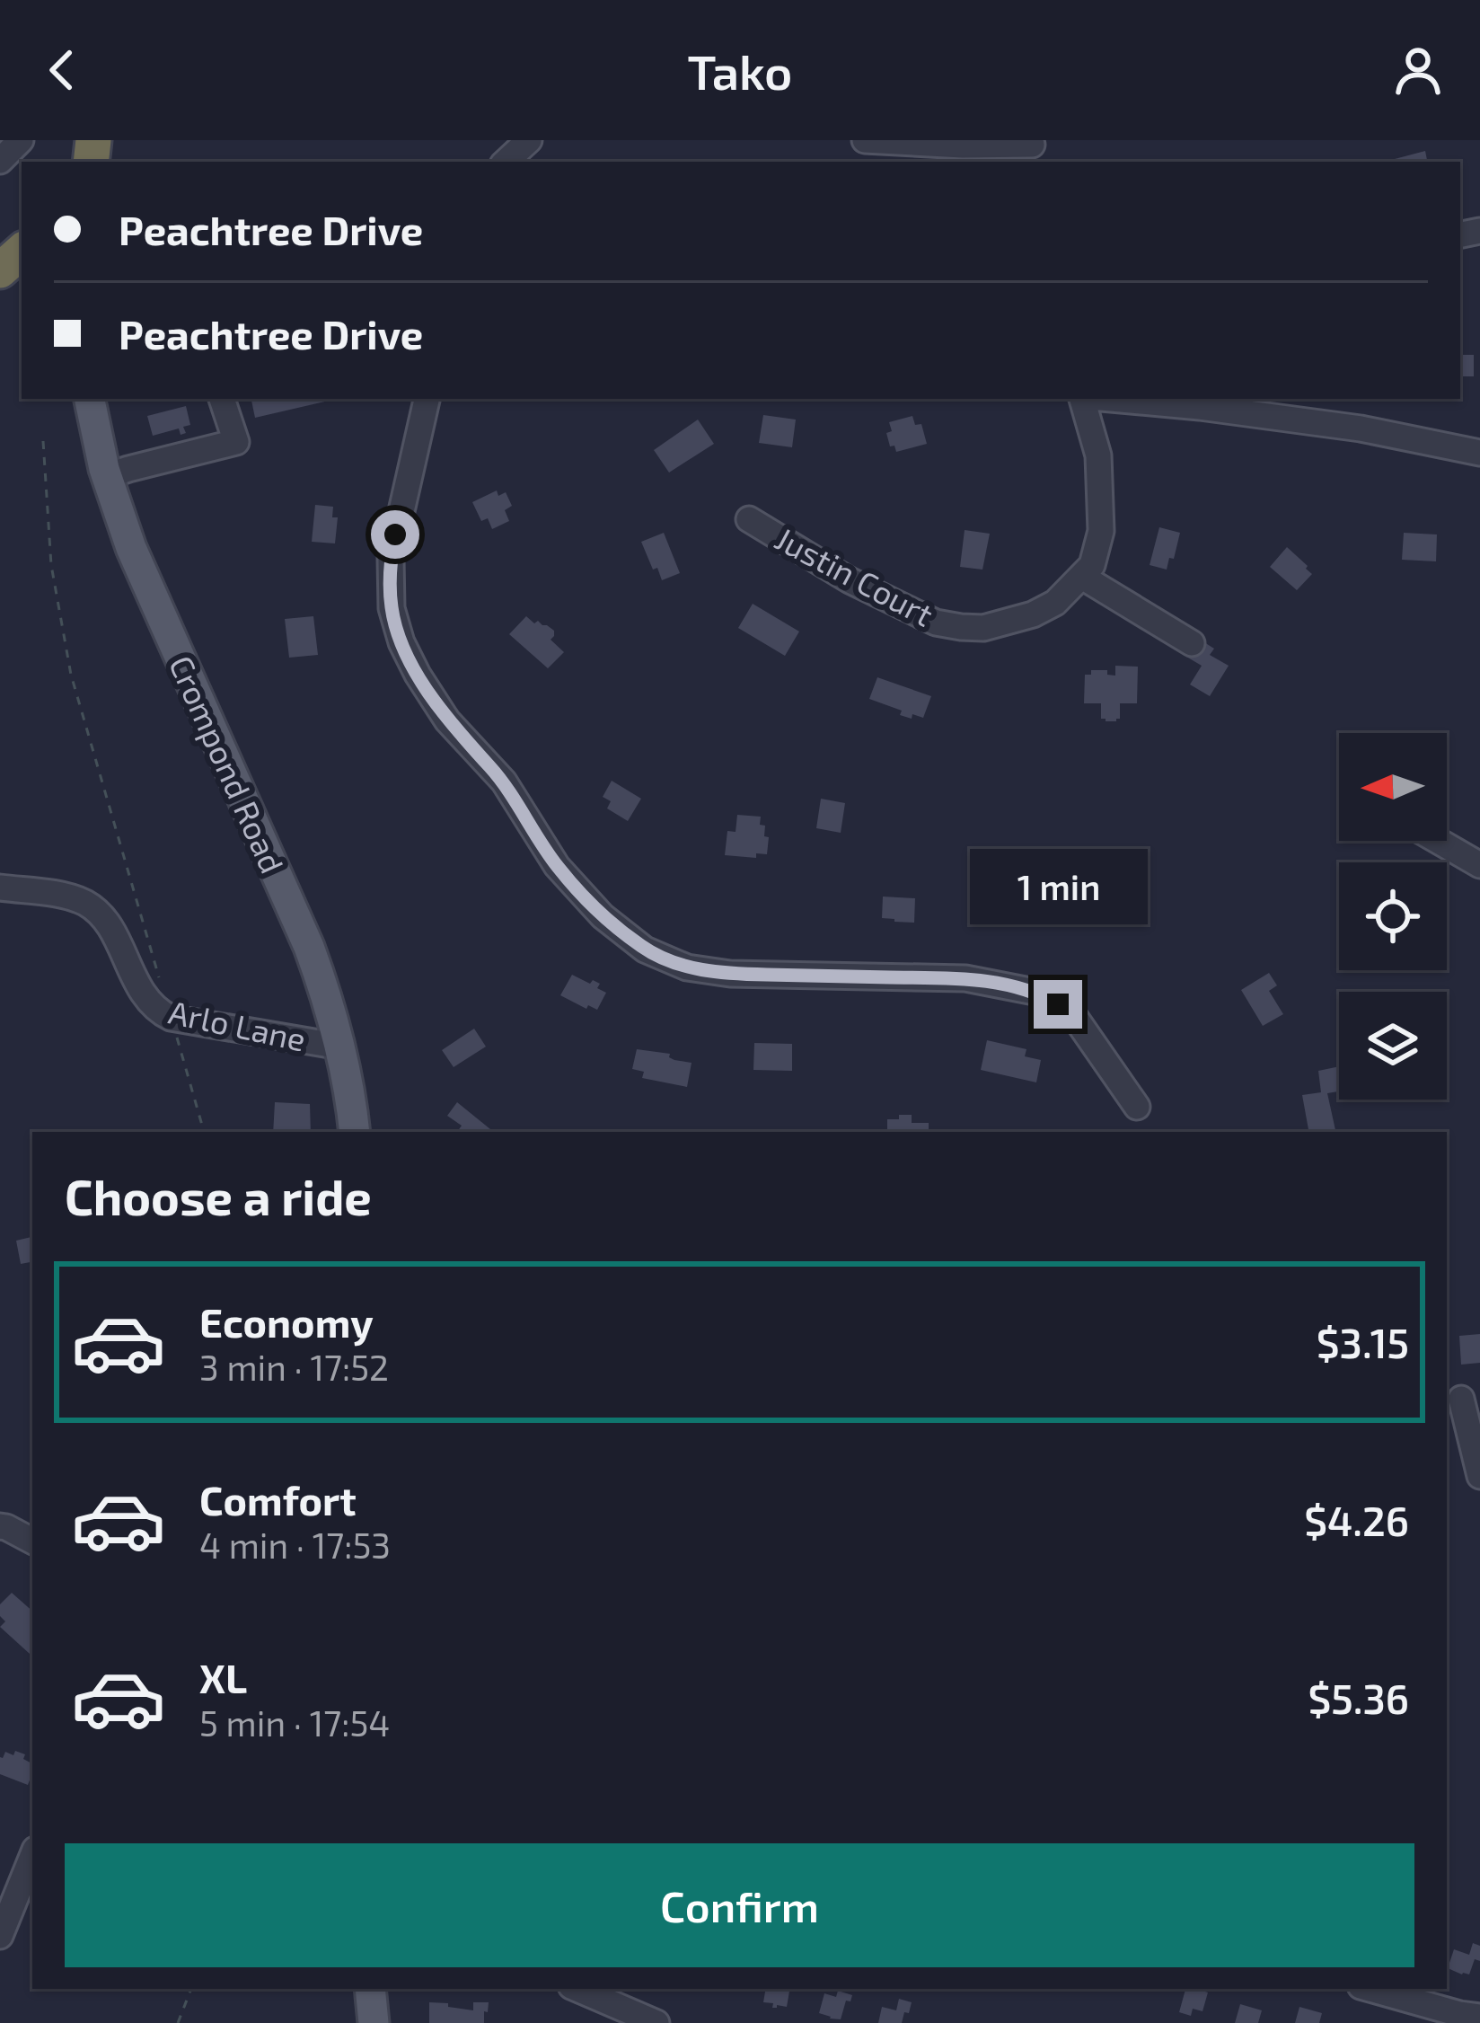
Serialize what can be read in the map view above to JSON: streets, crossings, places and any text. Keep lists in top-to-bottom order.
{
  "streets": {
    "main road": ["Crompond Road"],
    "street": ["Justin Court", "Arlo Lane"]
  },
  "crossings": [
    ["Crompond Road", "Arlo Lane"]
  ],
  "north": "left",
  "page": {
    "header": "Tako",
    "banner": ["Peachtree Drive", "Peachtree Drive"],
    "bubble": "1 min",
    "heading": "Choose a ride",
    "list": [
      {
        "name": "Economy",
        "note": "3 min · 17:52",
        "value": "$3.15"
      },
      {
        "name": "Comfort",
        "note": "4 min · 17:53",
        "value": "$4.26"
      },
      {
        "name": "XL",
        "note": "5 min · 17:54",
        "value": "$5.36"
      }
    ],
    "buttons": "Confirm"
  }
}
